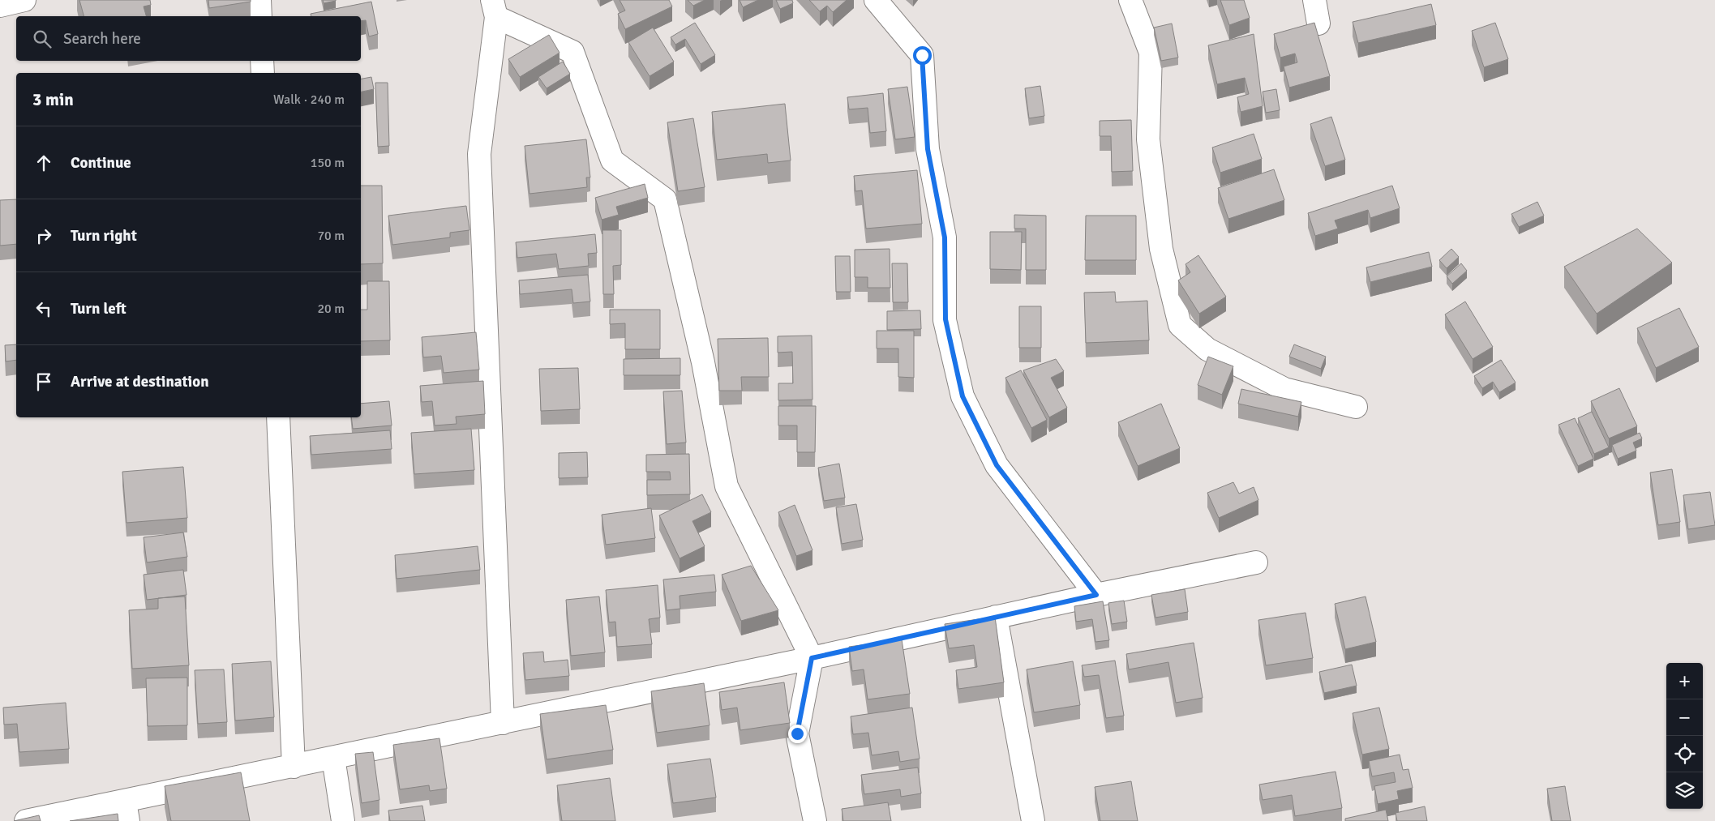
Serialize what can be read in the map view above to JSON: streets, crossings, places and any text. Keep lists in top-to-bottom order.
{
  "page": {
    "search": "Search here",
    "heading": ["3 min", "Walk · 240 m"],
    "list": [
      ["Continue", "150 m"],
      ["Turn right", "70 m"],
      ["Turn left", "20 m"],
      "Arrive at destination"
    ],
    "map_buttons": ["+", "−"]
  }
}
